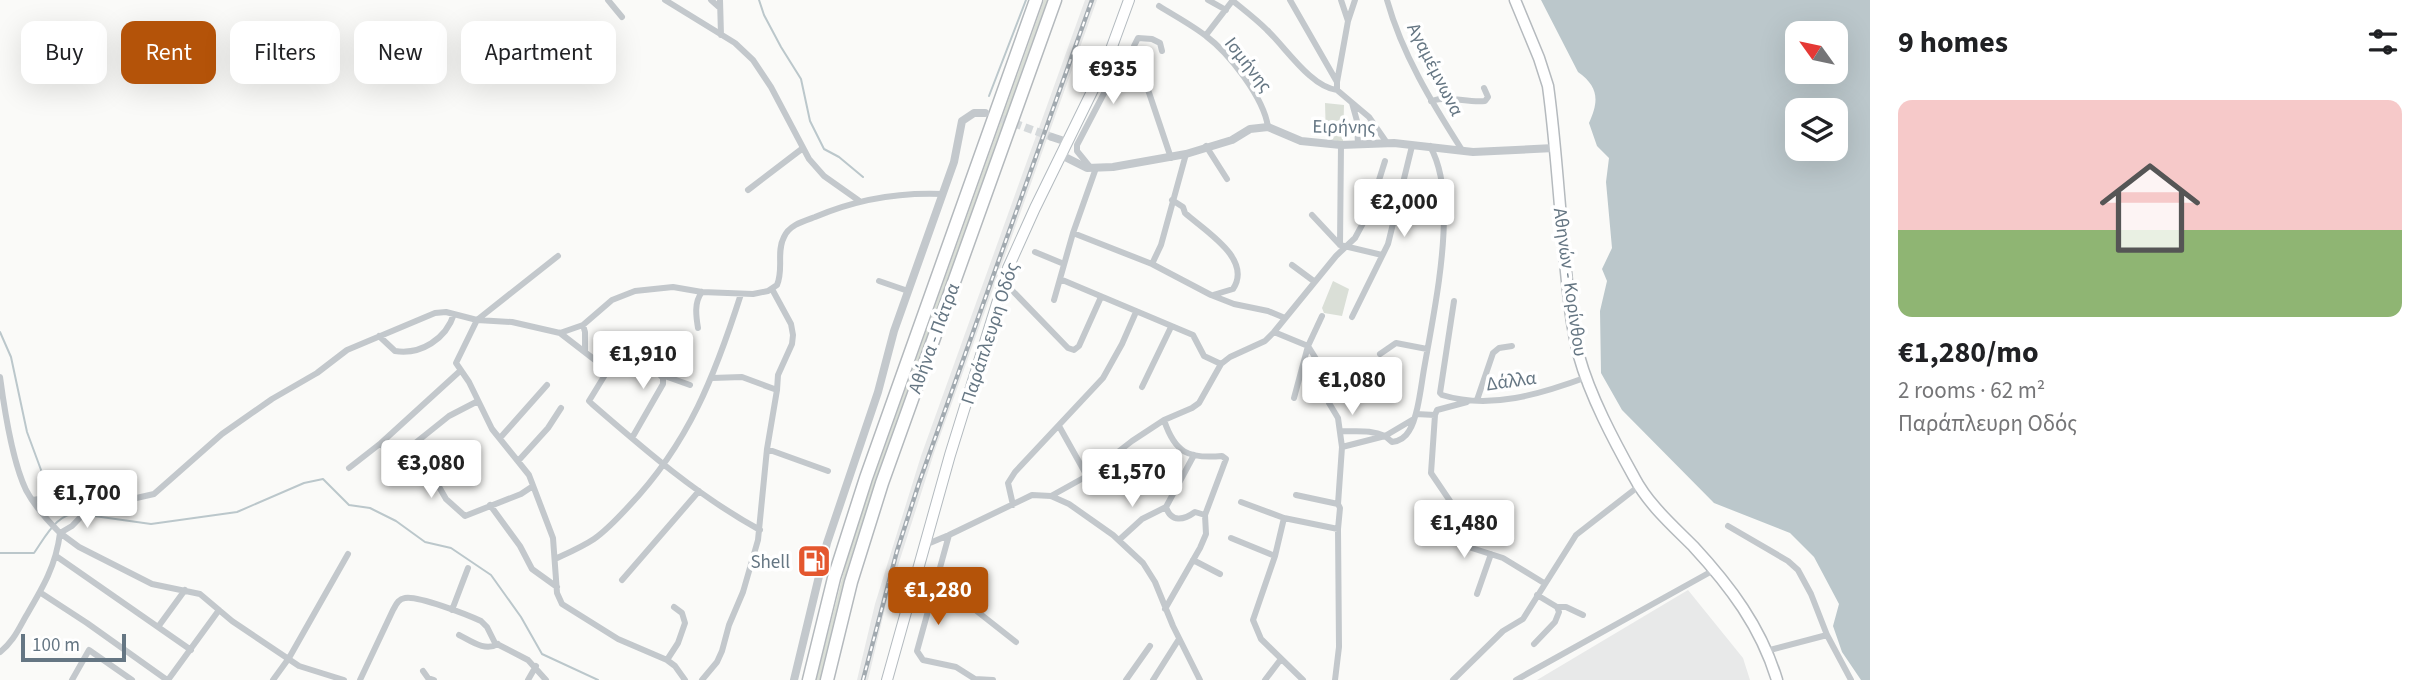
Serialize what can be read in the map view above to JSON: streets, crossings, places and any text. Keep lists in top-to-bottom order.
{
  "streets": {
    "highway": ["Αθήνα - Πάτρα"],
    "main road": ["Αθηνών - Κορίνθου", "Παράπλευρη Οδός"],
    "street": [
      "Ισμήνης",
      "Αγαμέμνωνα",
      "Ειρήνης",
      "Δάλλα"
    ]
  },
  "crossings": [
    ["Ισμήνης", "Ειρήνης"],
    ["Αγαμέμνωνα", "Ειρήνης"],
    ["Ειρήνης", "Αθηνών - Κορίνθου"],
    ["Αθηνών - Κορίνθου", "Δάλλα"]
  ],
  "places": {
    "fuel station": ["Shell"]
  },
  "scale_bar": "100 m",
  "north": "top left",
  "page": {
    "heading": "9 homes",
    "chip": [
      "Buy",
      "Rent",
      "Filters",
      "New",
      "Apartment"
    ],
    "price": [
      "€935",
      "€2,000",
      "€1,910",
      "€1,080",
      "€3,080",
      "€1,570",
      "€1,700",
      "€1,480",
      "€1,280"
    ],
    "list": [
      {
        "name": "€1,280/mo",
        "note": "2 rooms · 62 m² · Παράπλευρη Οδός"
      }
    ],
    "scale": "100 m"
  }
}
